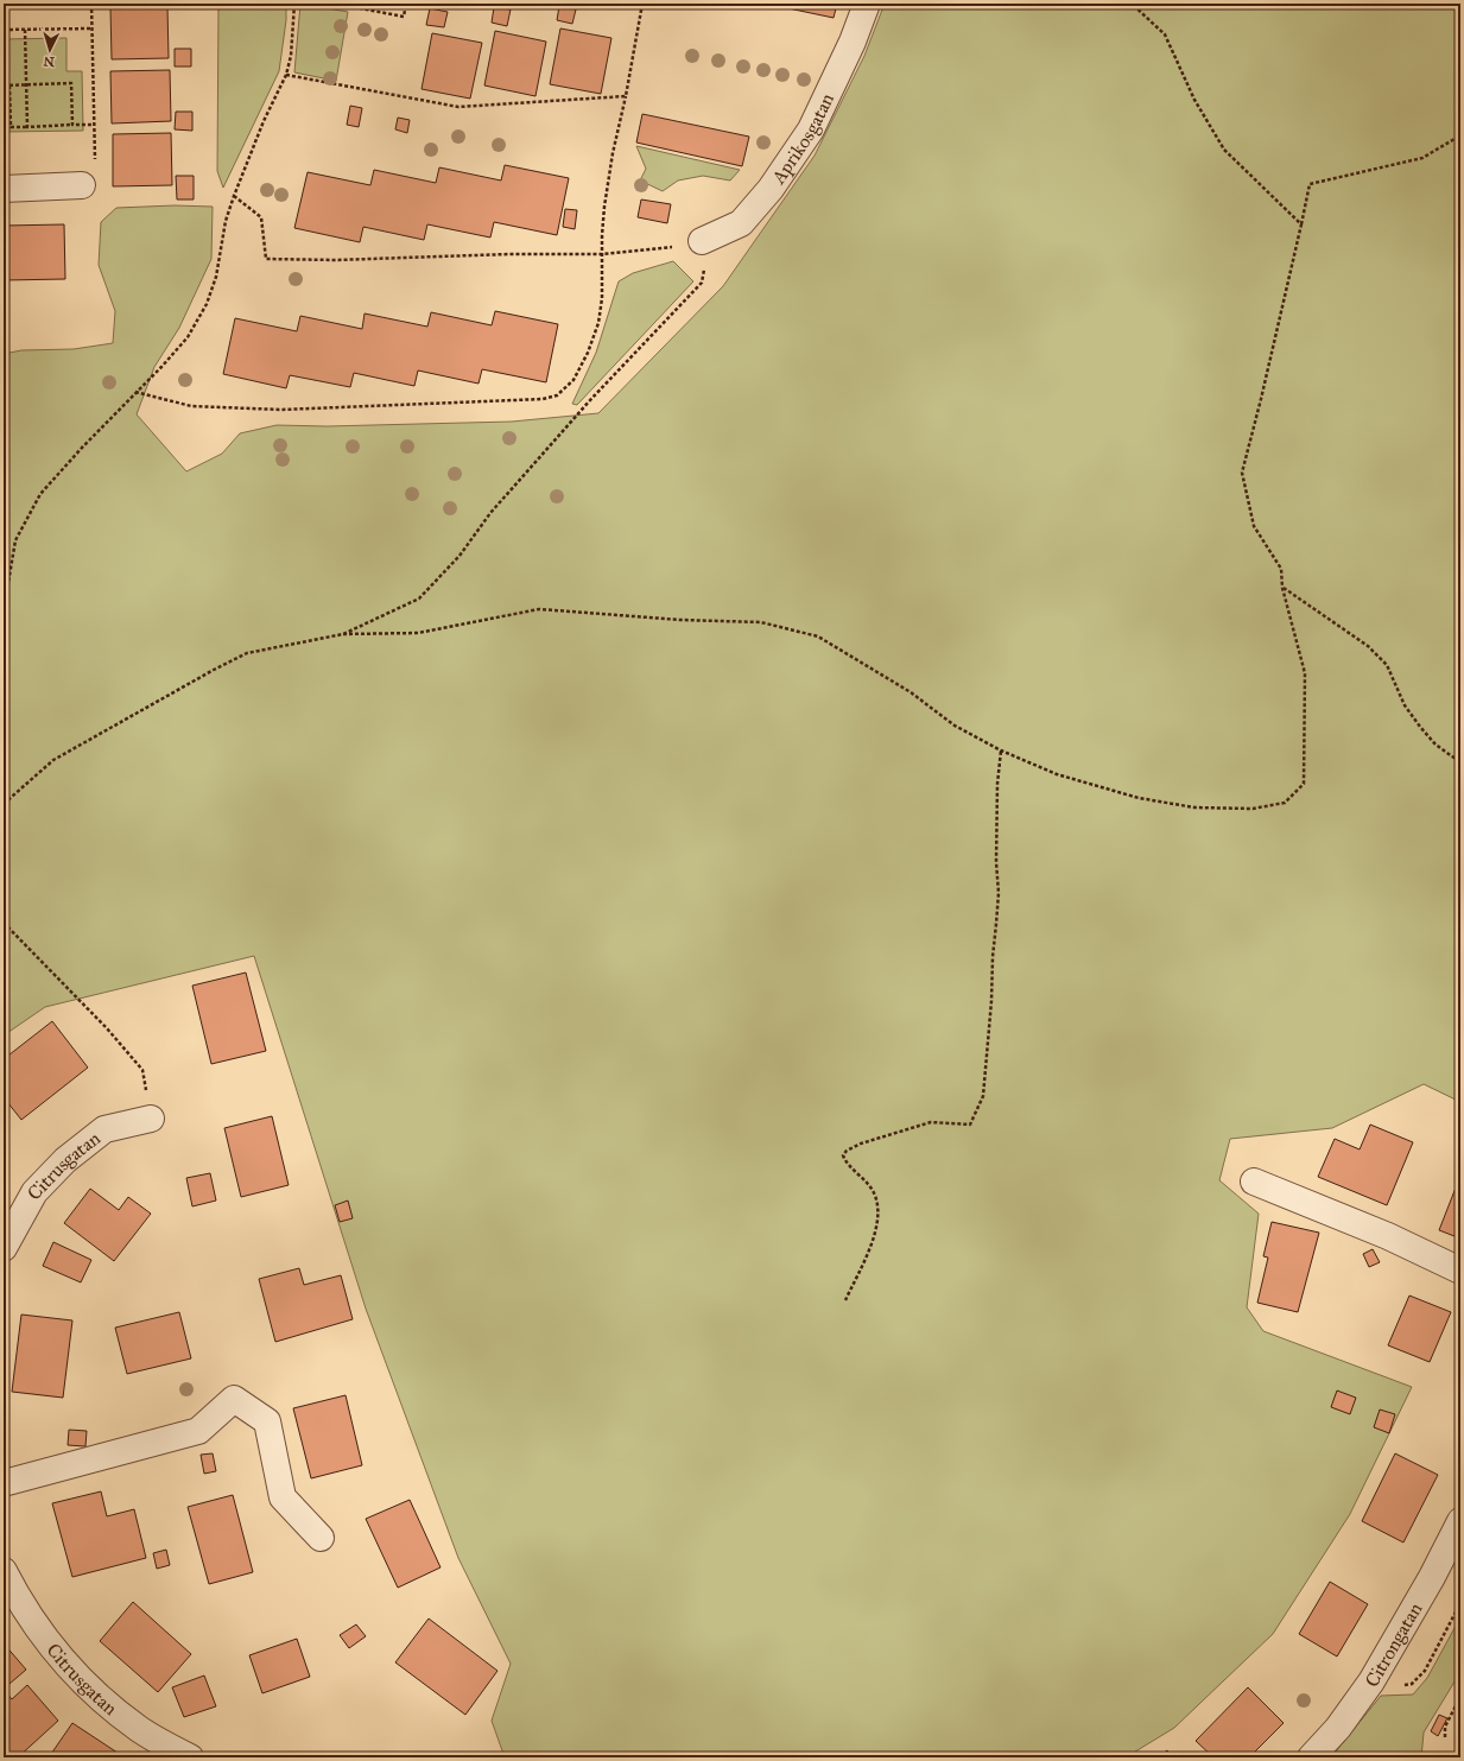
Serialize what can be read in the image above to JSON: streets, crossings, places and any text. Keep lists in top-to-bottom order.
{
  "streets": {
    "street": ["Aprikosgatan", "Citrusgatan", "Citrongatan"]
  },
  "north": "bottom"
}
